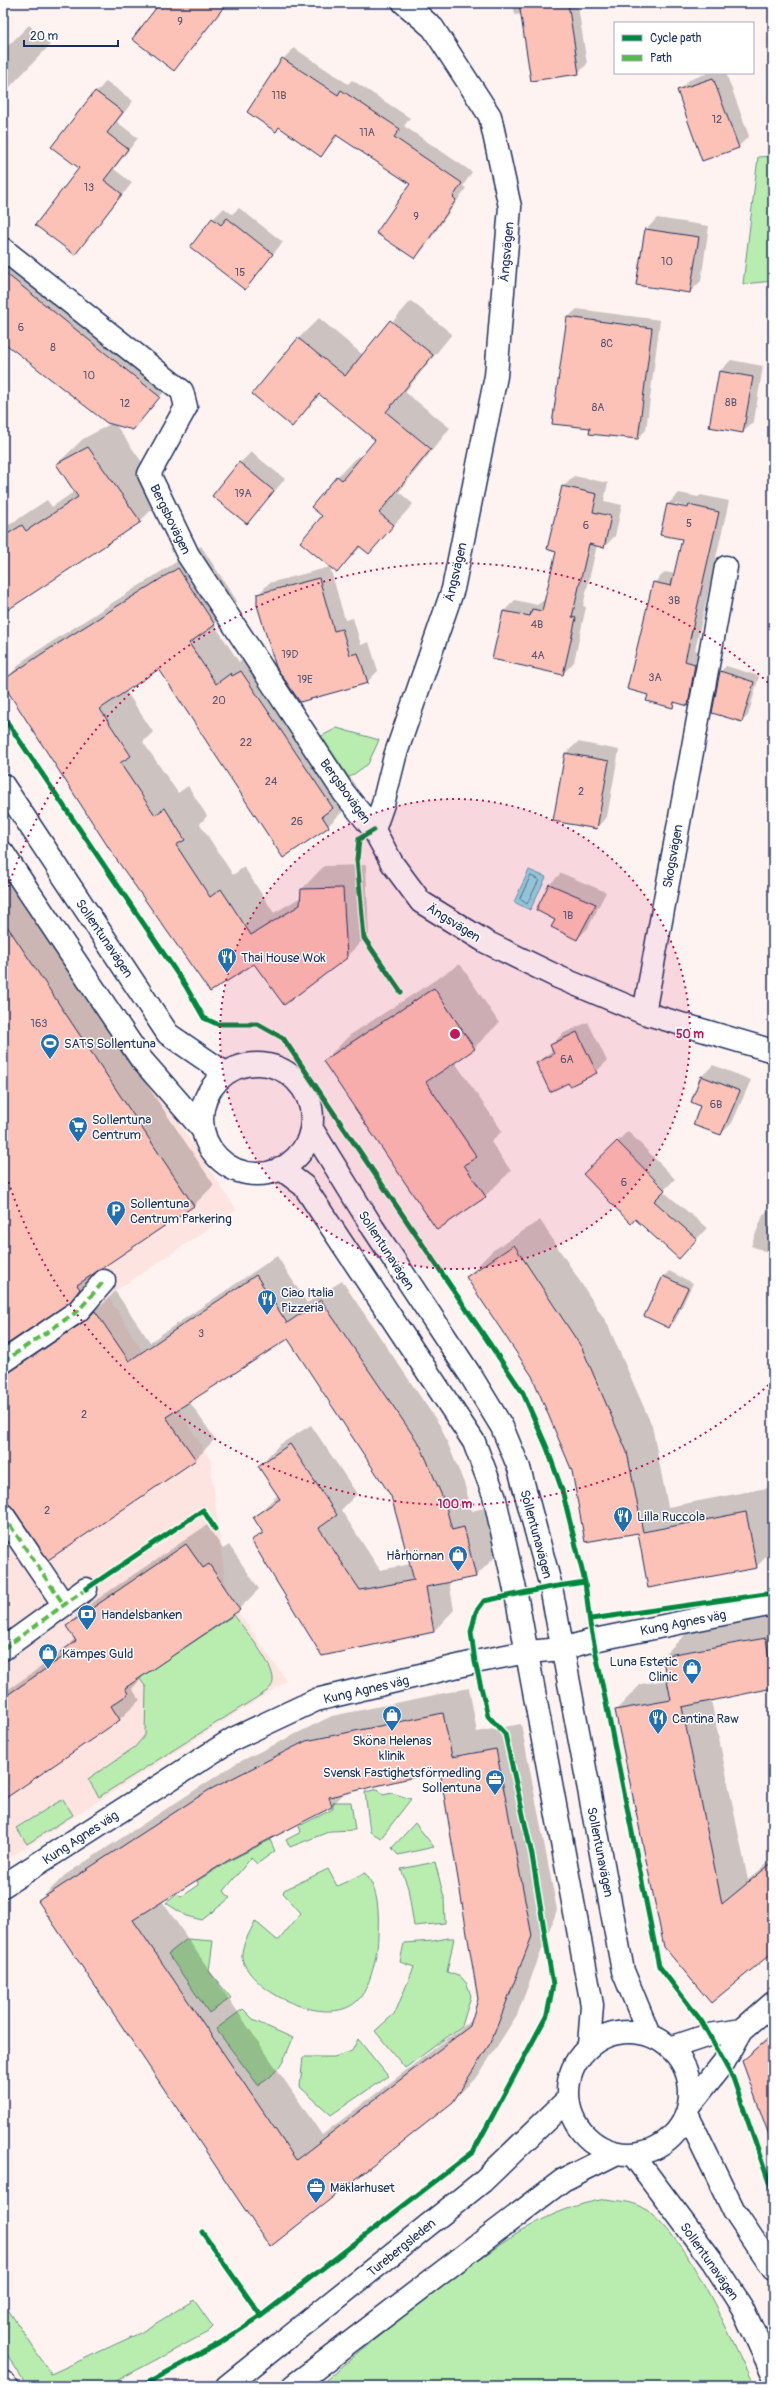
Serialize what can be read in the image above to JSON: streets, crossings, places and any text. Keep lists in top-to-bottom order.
{
  "streets": {
    "street": [
      "Ängsvägen",
      "Bergsbovägen",
      "Skogsvägen",
      "Sollentunavägen",
      "Kung Agnes väg",
      "Turebergsleden"
    ]
  },
  "crossings": [
    ["Ängsvägen", "Bergsbovägen"],
    ["Ängsvägen", "Skogsvägen"],
    ["Sollentunavägen", "Kung Agnes väg"],
    ["Sollentunavägen", "Turebergsleden"]
  ],
  "places": {
    "restaurant": [
      "Thai House Wok",
      "Ciao Italia Pizzeria",
      "Lilla Ruccola",
      "Cantina Raw"
    ],
    "sports": ["SATS Sollentuna"],
    "supermarket": ["Sollentuna Centrum"],
    "parking": ["Sollentuna Centrum Parkering"],
    "shop": [
      "Hårhörnan",
      "Kämpes Guld",
      "Luna Estetic Clinic",
      "Sköna Helenas klinik"
    ],
    "bank": ["Handelsbanken"],
    "office": ["Svensk Fastighetsförmedling Sollentuna", "Mäklarhuset"]
  },
  "house_numbers": [
    "9",
    "11B",
    "12",
    "11A",
    "13",
    "9",
    "10",
    "15",
    "6",
    "8C",
    "8",
    "10",
    "8B",
    "12",
    "8A",
    "19A",
    "5",
    "6",
    "3B",
    "4B",
    "19D",
    "4A",
    "3A",
    "19E",
    "20",
    "22",
    "24",
    "2",
    "26",
    "1B",
    "163",
    "6A",
    "6B",
    "6",
    "3",
    "2",
    "2"
  ],
  "legend": ["Cycle path", "Path"],
  "scale_bar": "20 m",
  "rings": ["50 m", "100 m"]
}
